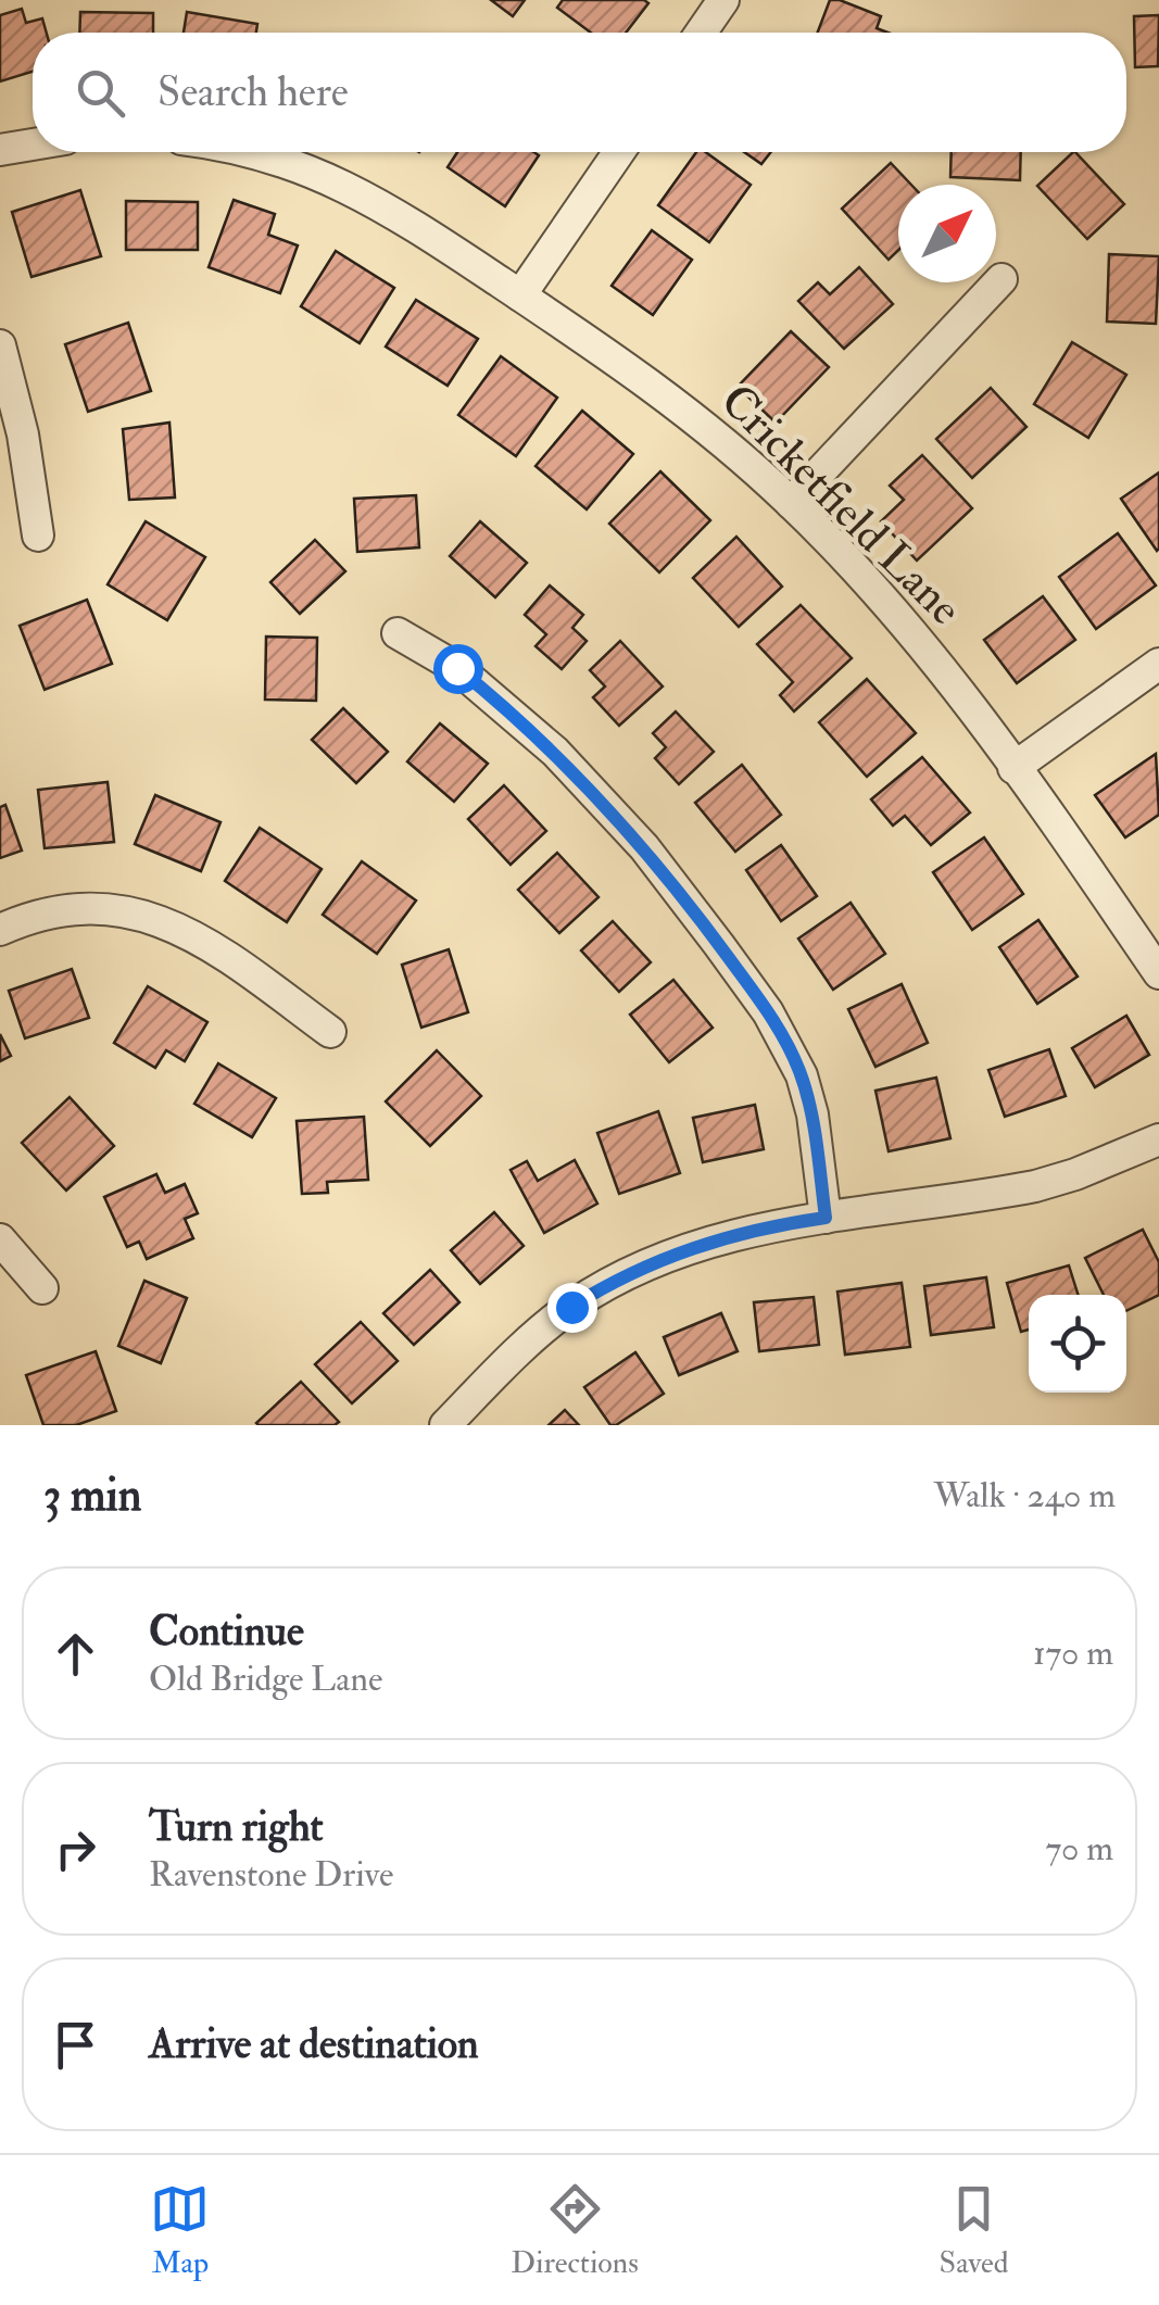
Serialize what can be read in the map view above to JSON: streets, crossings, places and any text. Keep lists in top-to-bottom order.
{
  "streets": {
    "street": ["Cricketfield Lane"]
  },
  "north": "top right",
  "page": {
    "search": "Search here",
    "heading": ["3 min", "Walk · 240 m"],
    "list": [
      ["Continue", "Old Bridge Lane", "170 m"],
      ["Turn right", "Ravenstone Drive", "70 m"],
      "Arrive at destination"
    ],
    "nav": ["Map", "Directions", "Saved"]
  }
}
